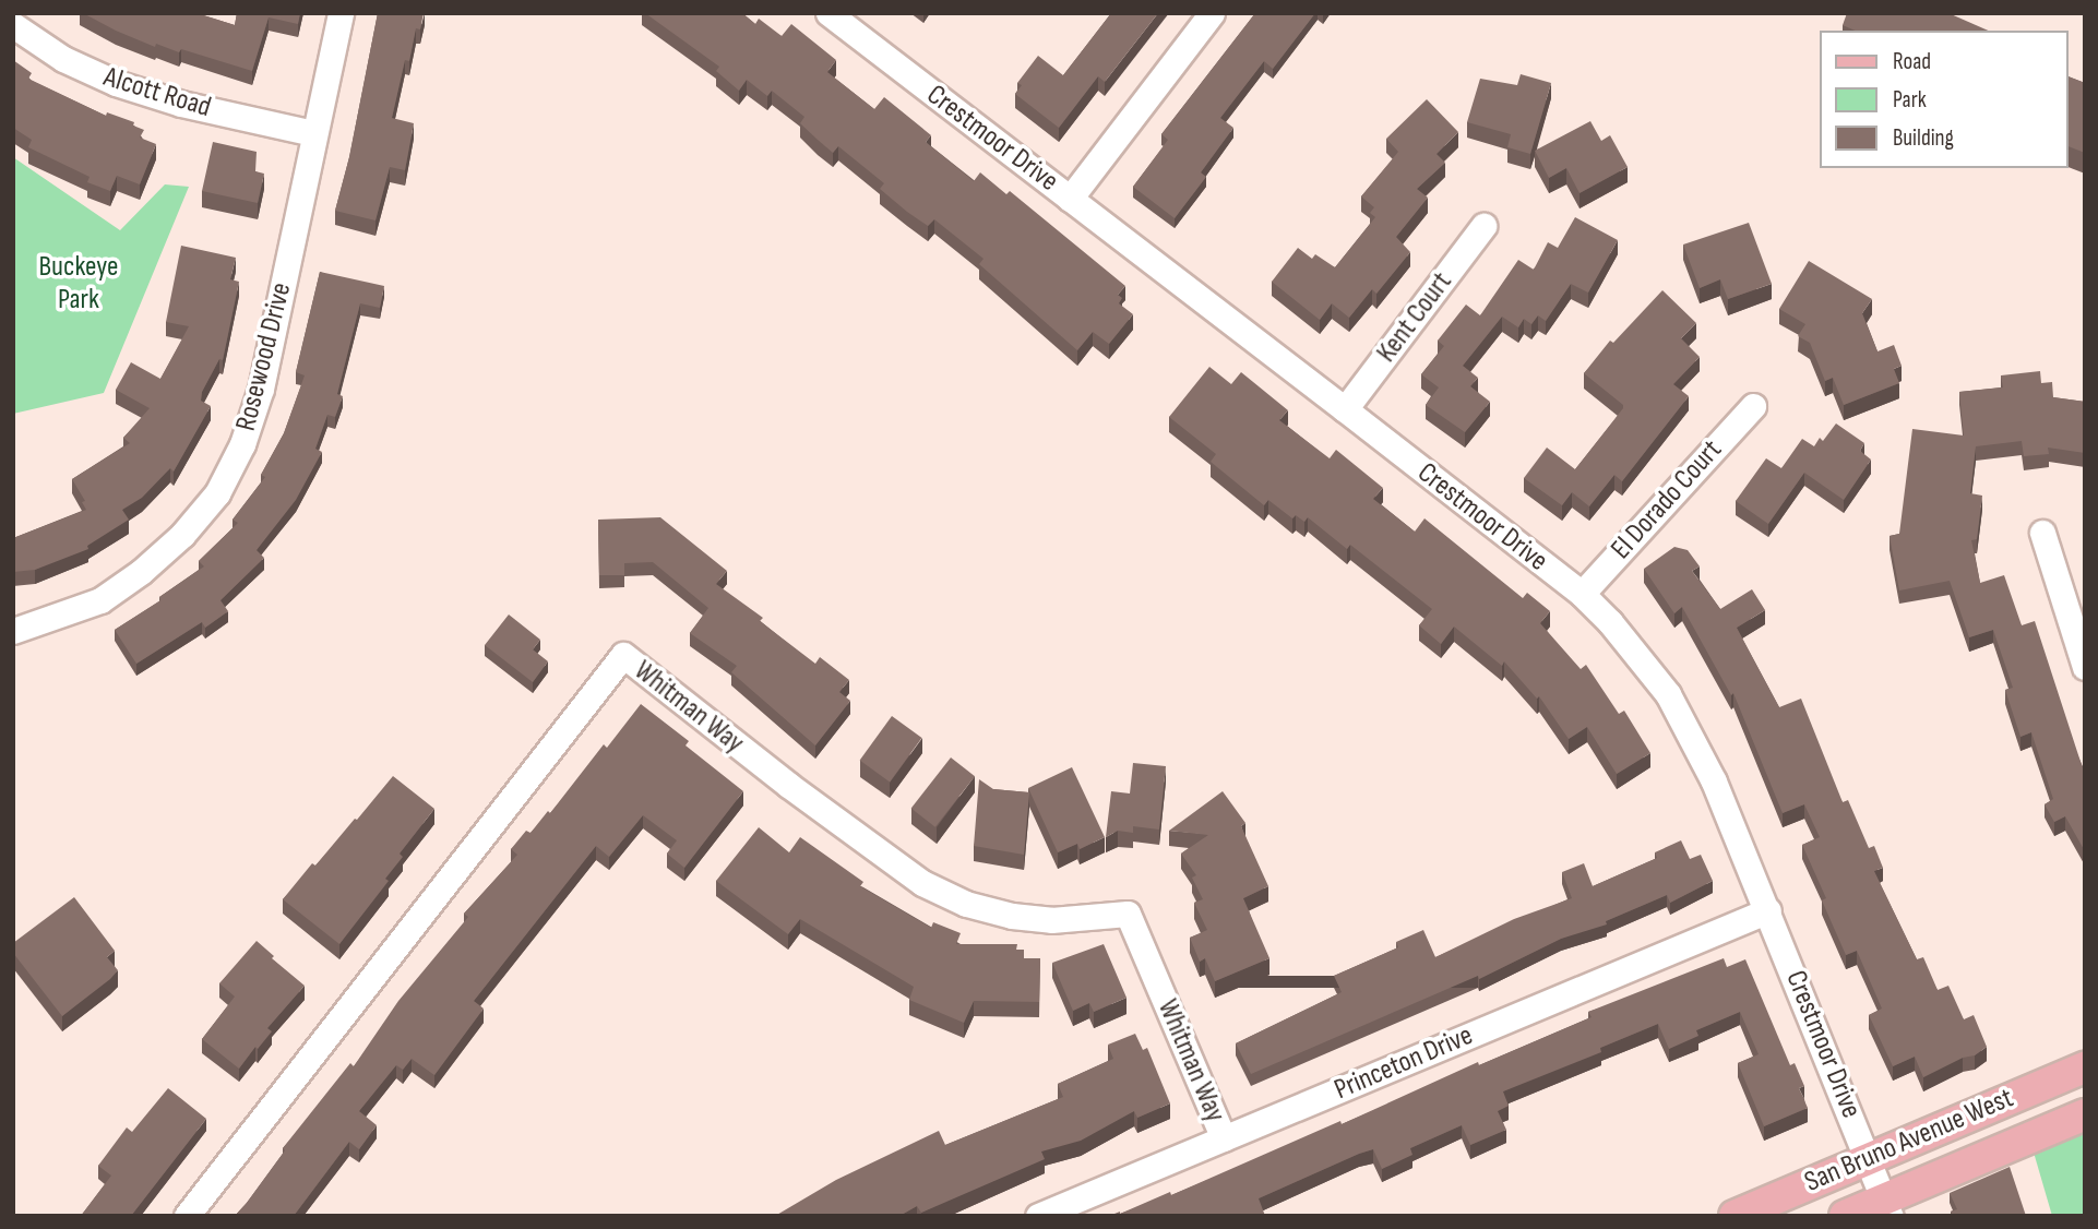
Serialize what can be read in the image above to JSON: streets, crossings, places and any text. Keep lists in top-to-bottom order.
{
  "streets": {
    "main road": ["San Bruno Avenue West"],
    "street": [
      "Alcott Road",
      "Crestmoor Drive",
      "Kent Court",
      "Rosewood Drive",
      "El Dorado Court",
      "Whitman Way",
      "Princeton Drive"
    ]
  },
  "crossings": [
    ["Alcott Road", "Rosewood Drive"],
    ["Crestmoor Drive", "Kent Court"],
    ["Crestmoor Drive", "El Dorado Court"],
    ["Crestmoor Drive", "Princeton Drive"],
    ["Crestmoor Drive", "San Bruno Avenue West"],
    ["Whitman Way", "Princeton Drive"]
  ],
  "parks": ["Buckeye Park"],
  "legend": ["Road", "Park", "Building"]
}
